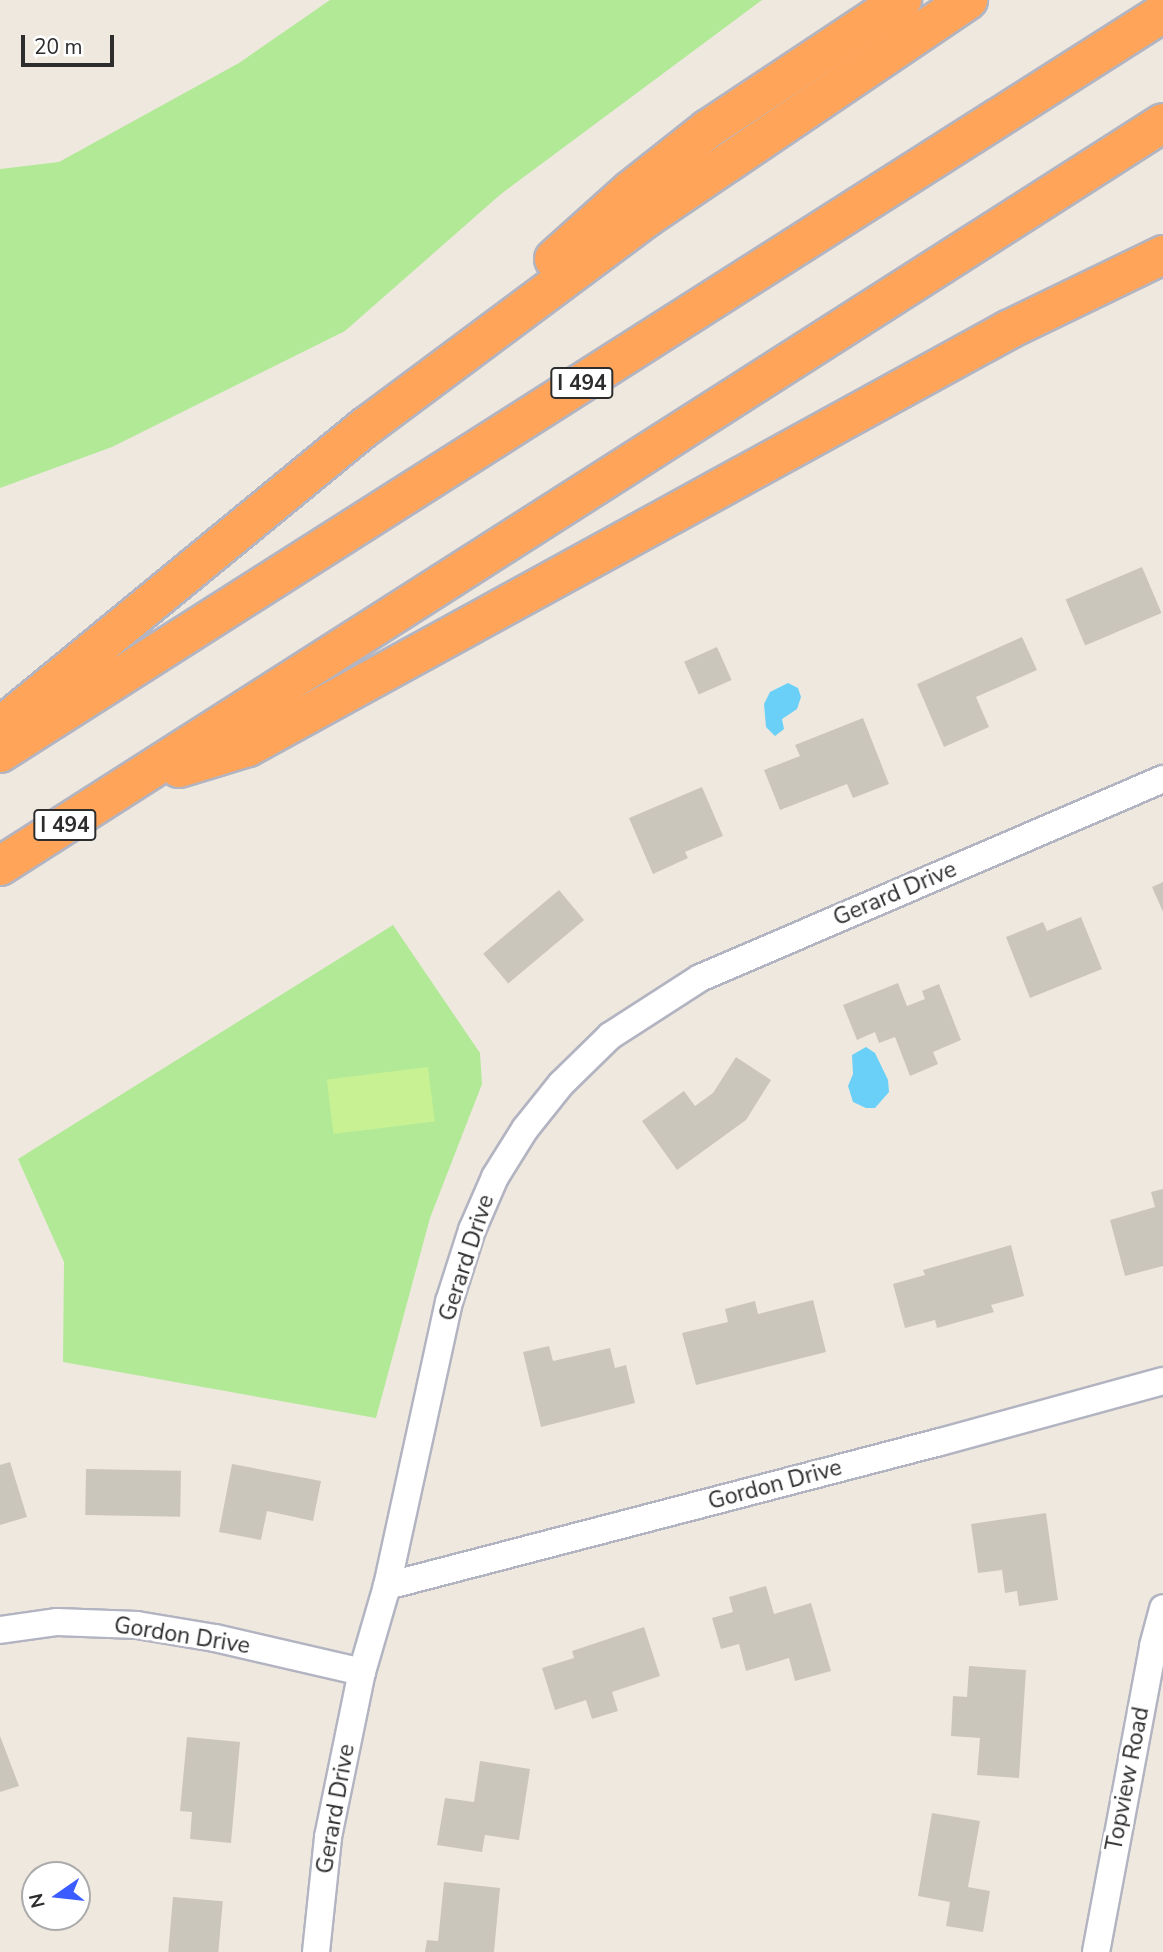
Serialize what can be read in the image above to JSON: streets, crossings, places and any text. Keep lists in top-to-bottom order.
{
  "streets": {
    "highway": ["I 494"],
    "street": ["Gerard Drive", "Gordon Drive", "Topview Road"]
  },
  "crossings": [
    ["Gerard Drive", "Gordon Drive"]
  ],
  "scale_bar": "20 m",
  "north": "left"
}
